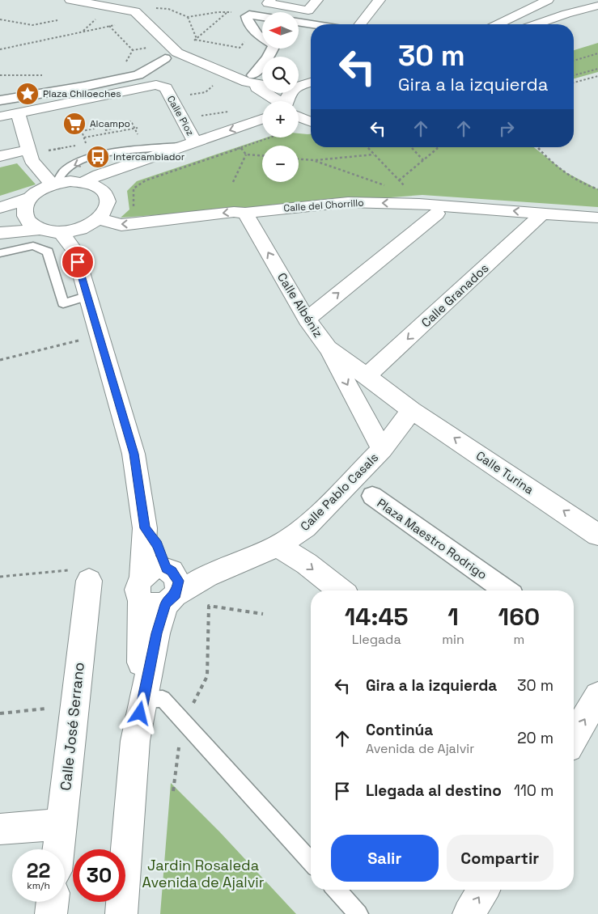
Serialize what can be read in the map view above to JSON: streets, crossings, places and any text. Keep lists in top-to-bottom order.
{
  "streets": {
    "street": [
      "Calle Pioz",
      "Calle del Chorrillo",
      "Calle Granados",
      "Calle Albéniz",
      "Calle Turina",
      "Calle Pablo Casals",
      "Plaza Maestro Rodrigo",
      "Calle José Serrano"
    ]
  },
  "crossings": [
    ["Calle del Chorrillo", "Calle Granados"],
    ["Calle del Chorrillo", "Calle Albéniz"],
    ["Calle Granados", "Calle Albéniz"],
    ["Calle Albéniz", "Calle Turina"],
    ["Calle Albéniz", "Calle Pablo Casals"],
    ["Calle Turina", "Calle Pablo Casals"]
  ],
  "one_way": ["Calle Turina"],
  "parks": ["Jardin Rosaleda Avenida de Ajalvir"],
  "places": {
    "place": ["Plaza Chiloeches"],
    "supermarket": ["Alcampo"],
    "bus stop": ["Intercambiador"]
  },
  "north": "left",
  "page": {
    "map_buttons": ["+", "−"],
    "turn": ["30 m", "Gira a la izquierda"],
    "eta": [
      "14:45",
      "Llegada",
      "1",
      "min",
      "160",
      "m"
    ],
    "list": [
      {
        "name": "Gira a la izquierda",
        "value": "30 m"
      },
      {
        "name": "Continúa",
        "note": "Avenida de Ajalvir",
        "value": "20 m"
      },
      {
        "name": "Llegada al destino",
        "value": "110 m"
      }
    ],
    "buttons": ["Salir", "Compartir"],
    "speed": "22 km/h",
    "limit": "30"
  }
}
